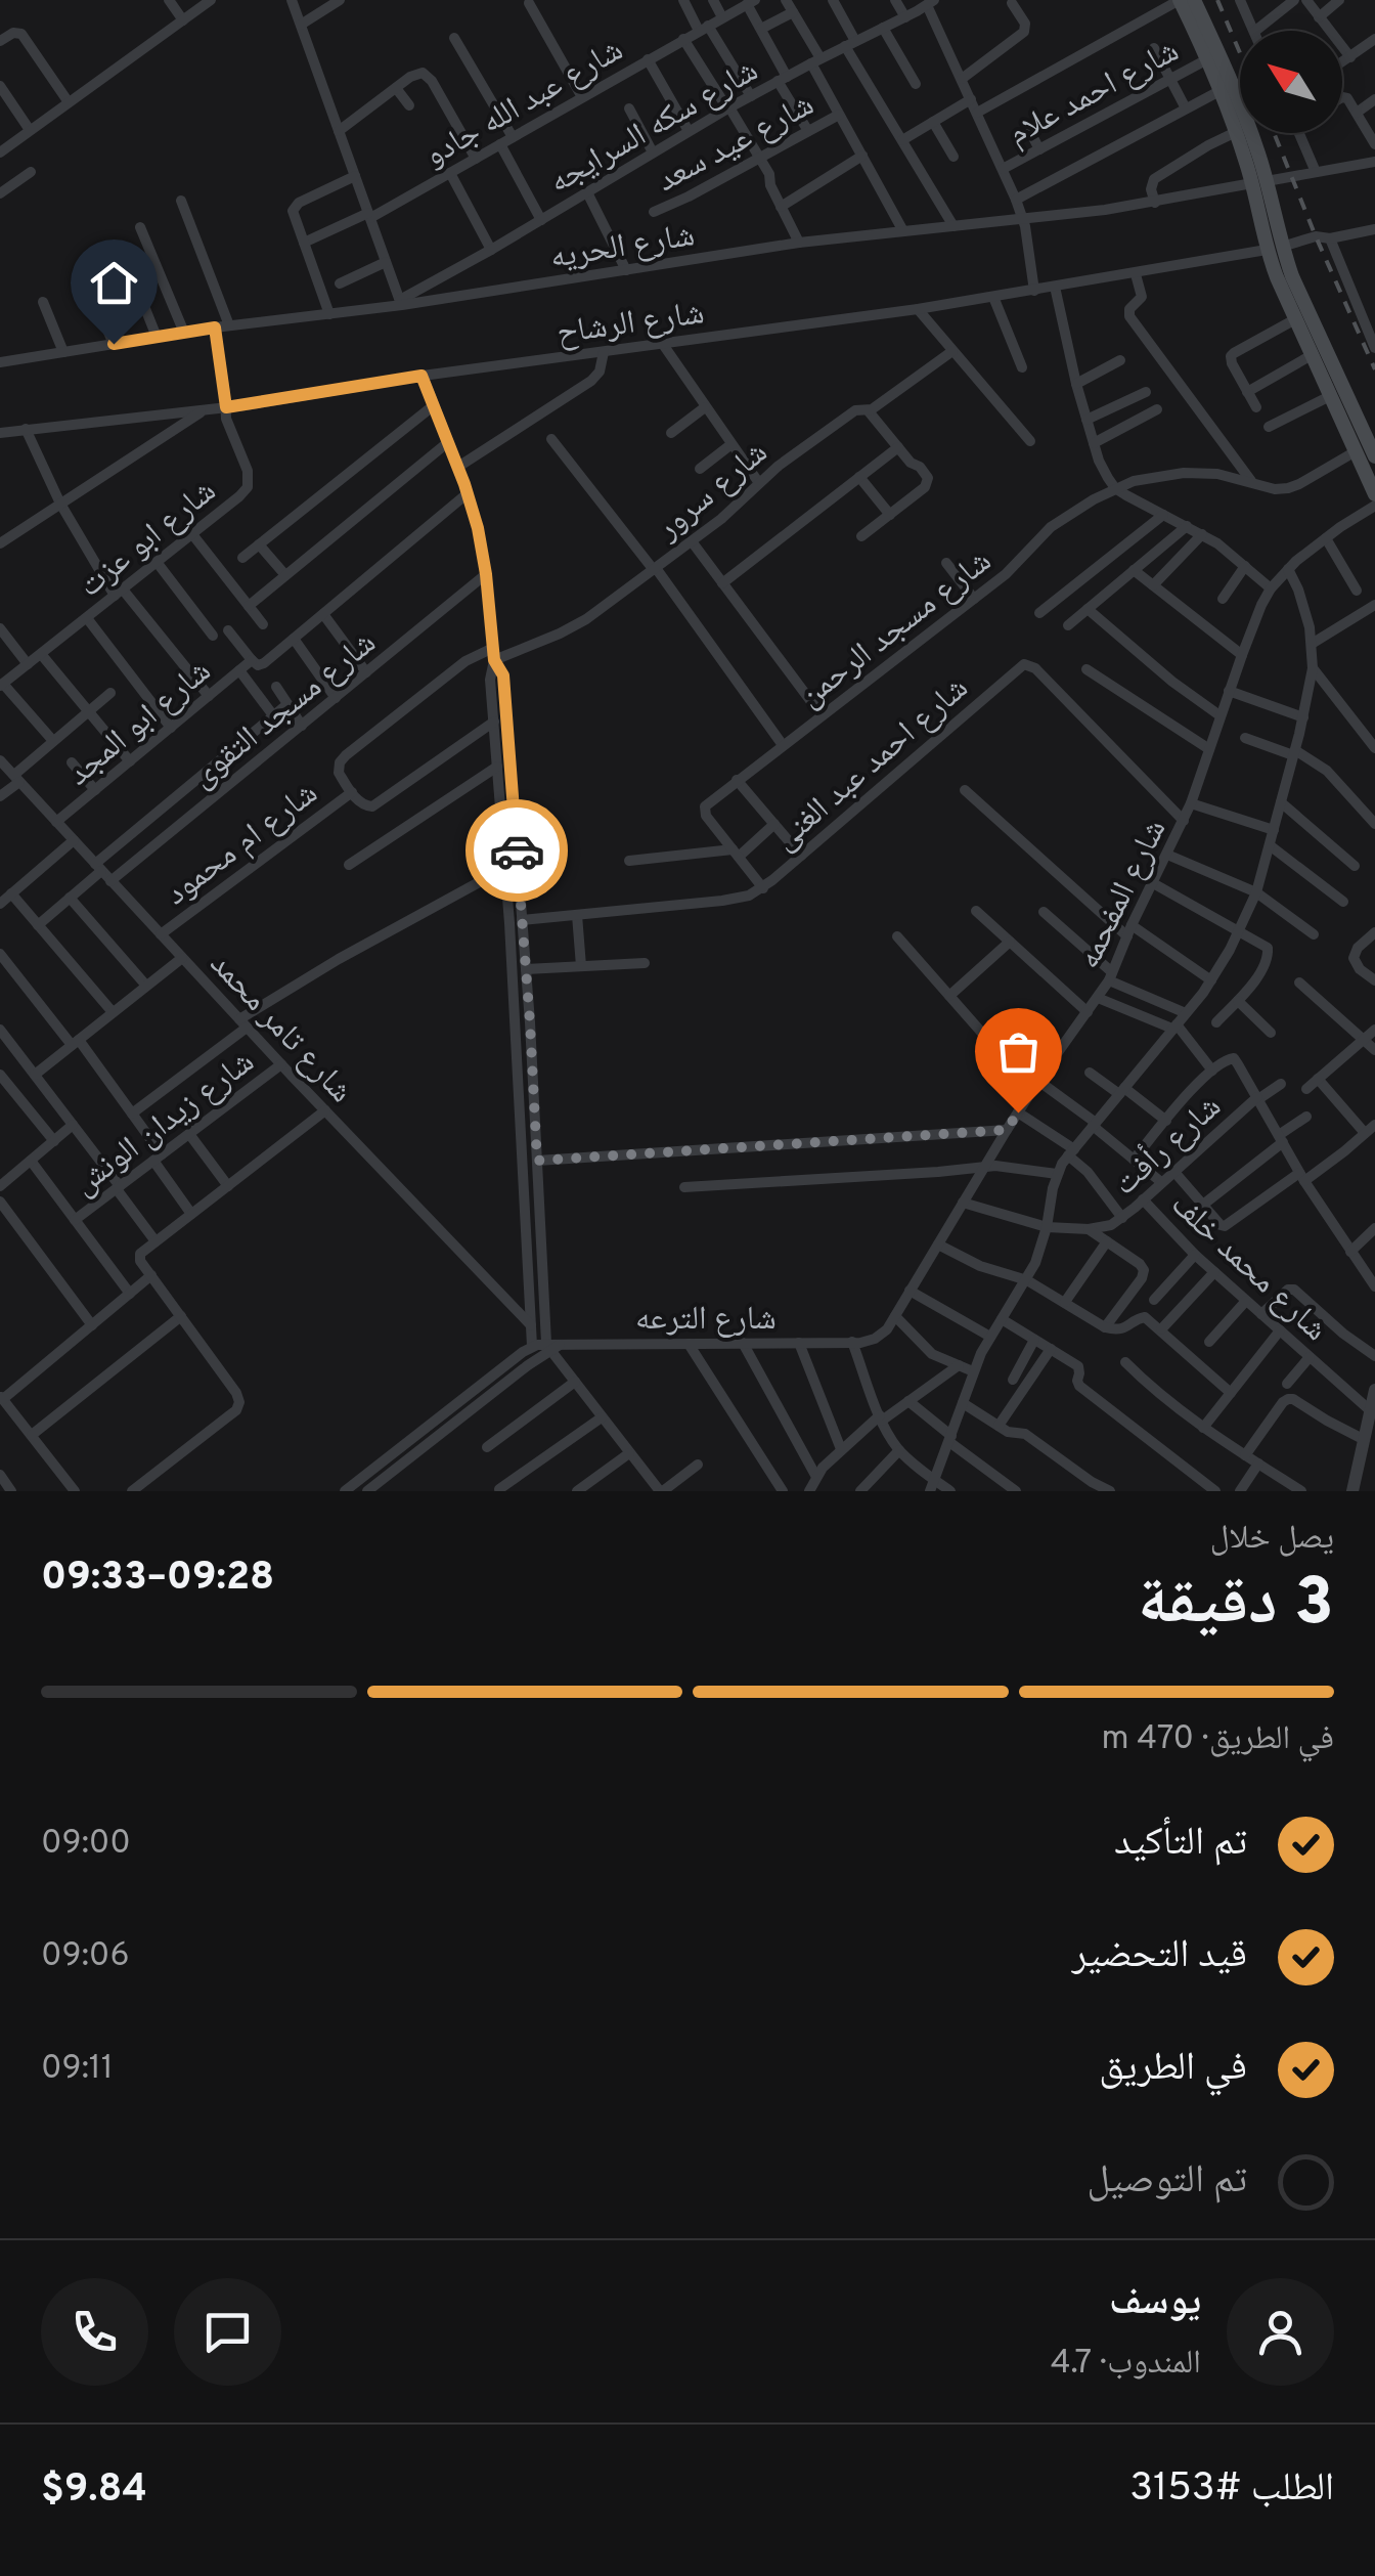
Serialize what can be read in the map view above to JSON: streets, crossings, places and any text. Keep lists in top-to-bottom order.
{
  "streets": {
    "street": [
      "شارع احمد علام",
      "شارع عبد الله جادو",
      "شارع سكه السرايجه",
      "شارع عيد سعد",
      "شارع الحريه",
      "شارع الرشاح",
      "شارع سرور",
      "شارع ابو عزت",
      "شارع مسجد الرحمن",
      "شارع مسجد التقوى",
      "شارع ابو المجد",
      "شارع احمد عبد الغنى",
      "شارع ام محمود",
      "شارع المفحمه",
      "شارع تامر محمد",
      "شارع زيدان الونش",
      "شارع رأفت",
      "شارع محمد خلف",
      "شارع الترعه"
    ]
  },
  "crossings": [
    ["شارع سكه السرايجه", "شارع الحريه"],
    ["شارع الحريه", "شارع ابو عزت"],
    ["شارع الرشاح", "شارع ابو عزت"],
    ["شارع مسجد التقوى", "شارع تامر محمد"],
    ["شارع ابو المجد", "شارع تامر محمد"],
    ["شارع احمد عبد الغنى", "شارع المفحمه"],
    ["شارع ام محمود", "شارع تامر محمد"],
    ["شارع المفحمه", "شارع رأفت"],
    ["شارع تامر محمد", "شارع زيدان الونش"],
    ["شارع رأفت", "شارع محمد خلف"]
  ],
  "north": "top left",
  "page": {
    "heading": ["3 دقيقة", "يصل خلال", "09:28–09:33"],
    "panel": [
      "يوسف",
      "المندوب · 4.7",
      "الطلب #3153",
      "$9.84"
    ],
    "bar": "في الطريق · 470 m",
    "list": [
      ["تم التأكيد", "09:00"],
      ["قيد التحضير", "09:06"],
      ["في الطريق", "09:11"],
      "تم التوصيل"
    ]
  }
}
